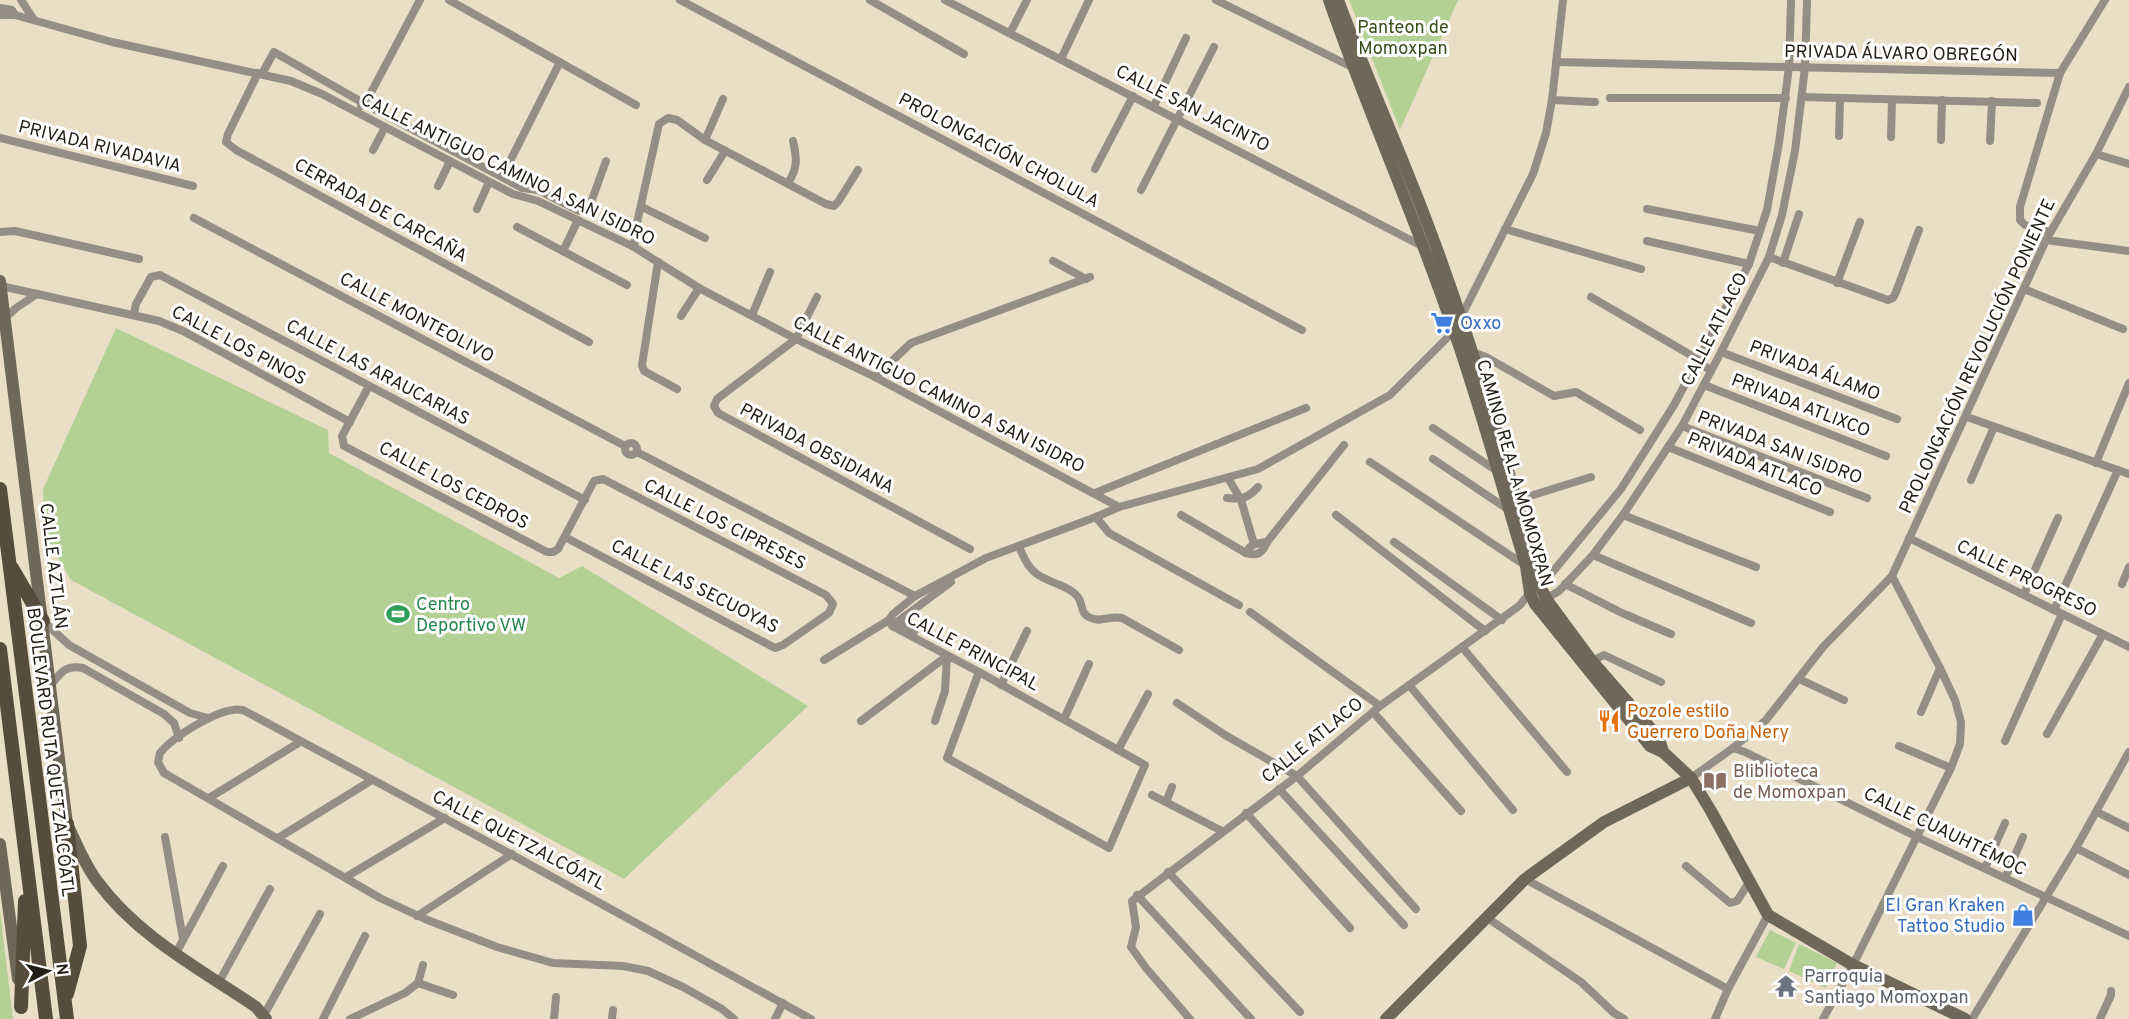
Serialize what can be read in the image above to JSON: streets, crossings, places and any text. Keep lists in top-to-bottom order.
{
  "streets": {
    "main road": ["BOULEVARD RUTA QUETZALCÓATL"],
    "street": [
      "PRIVADA ÁLVARO OBREGÓN",
      "CALLE SAN JACINTO",
      "PRIVADA RIVADAVIA",
      "PROLONGACIÓN CHOLULA",
      "CALLE ANTIGUO CAMINO A SAN ISIDRO",
      "CERRADA DE CARCAÑA",
      "CALLE MONTEOLIVO",
      "CALLE ATLACO",
      "CALLE LOS PINOS",
      "PROLONGACIÓN REVOLUCIÓN PONIENTE",
      "PRIVADA ÁLAMO",
      "CALLE LAS ARAUCARIAS",
      "PRIVADA ATLIXCO",
      "PRIVADA SAN ISIDRO",
      "PRIVADA OBSIDIANA",
      "PRIVADA ATLACO",
      "CAMINO REAL A MOMOXPAN",
      "CALLE LOS CEDROS",
      "CALLE LOS CIPRESES",
      "CALLE AZTLÁN",
      "CALLE PROGRESO",
      "CALLE LAS SECUOYAS",
      "CALLE PRINCIPAL",
      "CALLE CUAUHTÉMOC",
      "CALLE QUETZALCÓATL"
    ]
  },
  "crossings": [
    ["PRIVADA ÁLVARO OBREGÓN", "CALLE ATLACO"],
    ["PRIVADA ÁLVARO OBREGÓN", "CALLE PRINCIPAL"],
    ["CALLE SAN JACINTO", "CAMINO REAL A MOMOXPAN"],
    ["CALLE ANTIGUO CAMINO A SAN ISIDRO", "CERRADA DE CARCAÑA"],
    ["CALLE ANTIGUO CAMINO A SAN ISIDRO", "PRIVADA OBSIDIANA"],
    ["CALLE ANTIGUO CAMINO A SAN ISIDRO", "CALLE PRINCIPAL"],
    ["CALLE MONTEOLIVO", "CALLE PRINCIPAL"],
    ["CALLE ATLACO", "PRIVADA ÁLAMO"],
    ["CALLE ATLACO", "PRIVADA ATLIXCO"],
    ["CALLE ATLACO", "PRIVADA SAN ISIDRO"],
    ["CALLE ATLACO", "PRIVADA ATLACO"],
    ["CALLE ATLACO", "CAMINO REAL A MOMOXPAN"],
    ["CALLE LOS PINOS", "CALLE LAS ARAUCARIAS"],
    ["CALLE LOS PINOS", "CALLE LOS CEDROS"],
    ["CALLE LOS PINOS", "CALLE AZTLÁN"],
    ["PROLONGACIÓN REVOLUCIÓN PONIENTE", "CALLE PROGRESO"],
    ["CALLE LAS ARAUCARIAS", "CALLE LOS CIPRESES"],
    ["CAMINO REAL A MOMOXPAN", "CALLE PRINCIPAL"],
    ["CALLE LOS CEDROS", "CALLE LAS SECUOYAS"],
    ["CALLE LOS CIPRESES", "CALLE LAS SECUOYAS"]
  ],
  "parks": ["Panteon de Momoxpan"],
  "places": {
    "supermarket": ["Oxxo"],
    "sports": ["Centro Deportivo VW"],
    "restaurant": ["Pozole estilo Guerrero Doña Nery"],
    "library": ["Bliblioteca de Momoxpan"],
    "shop": ["El Gran Kraken Tattoo Studio"],
    "temple": ["Parroquia Santiago Momoxpan"]
  },
  "north": "right"
}
